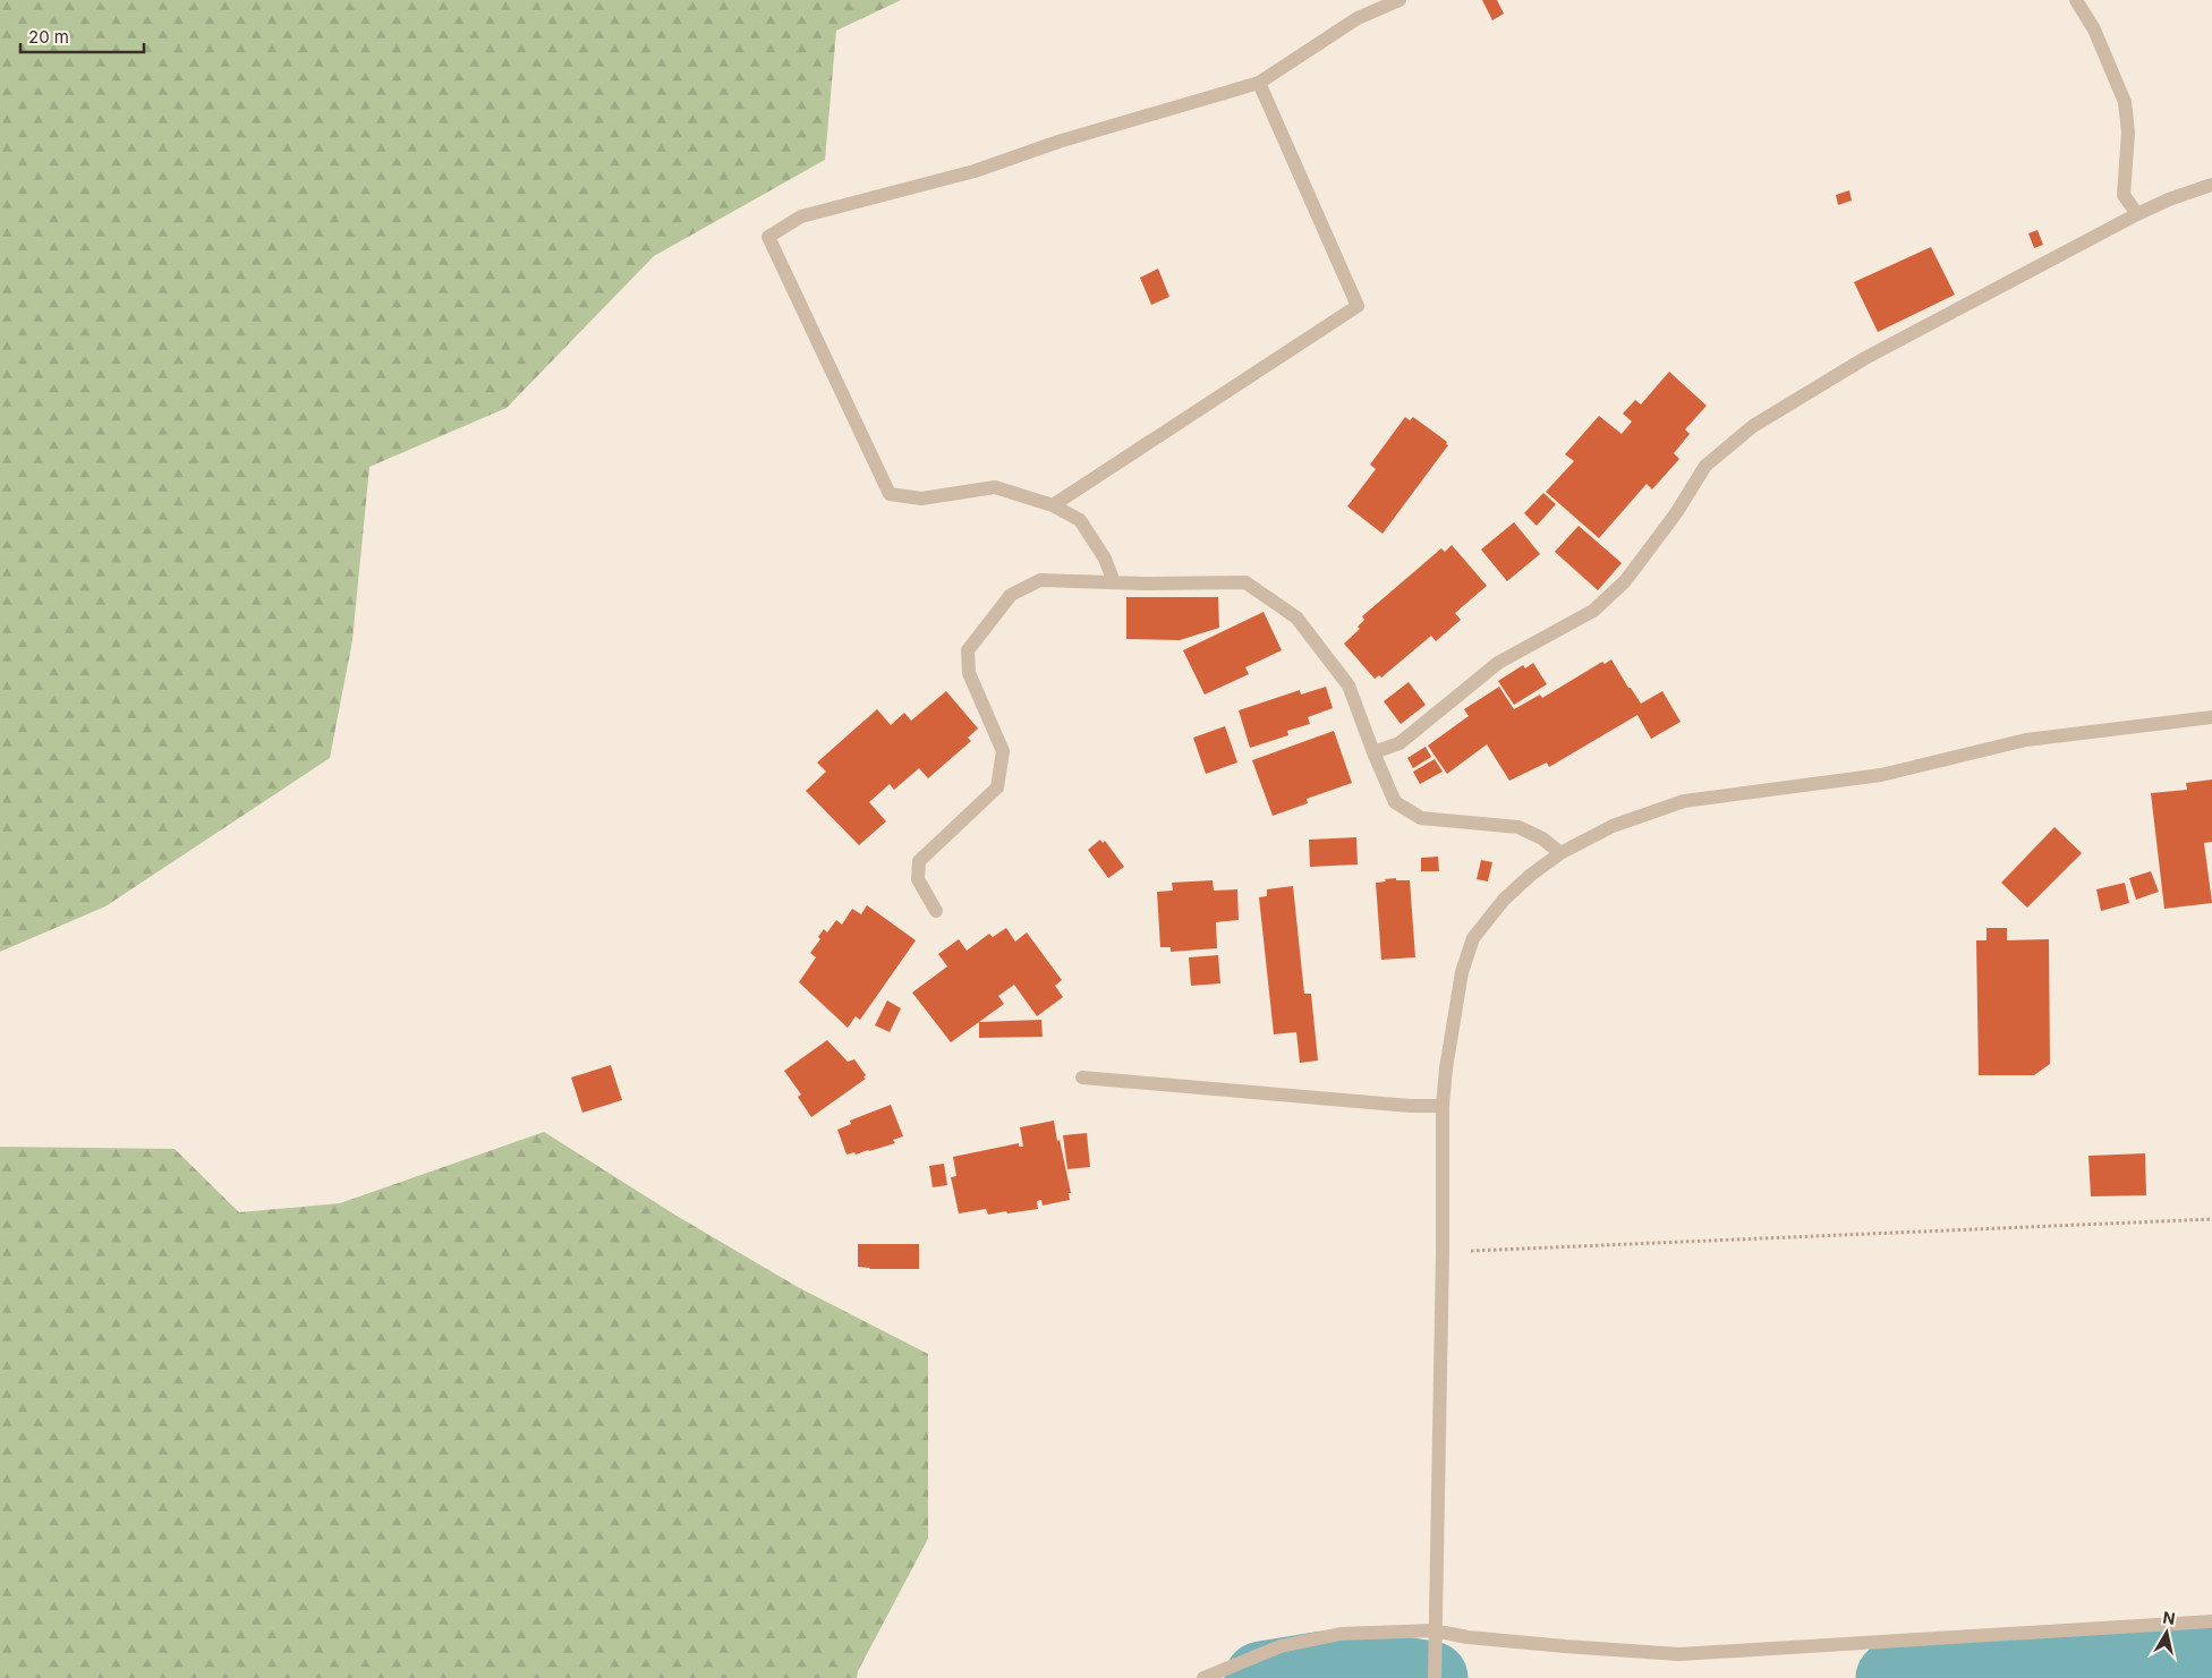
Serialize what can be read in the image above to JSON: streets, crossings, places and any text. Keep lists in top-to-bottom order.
{
  "scale_bar": "20 m",
  "north": "top"
}
